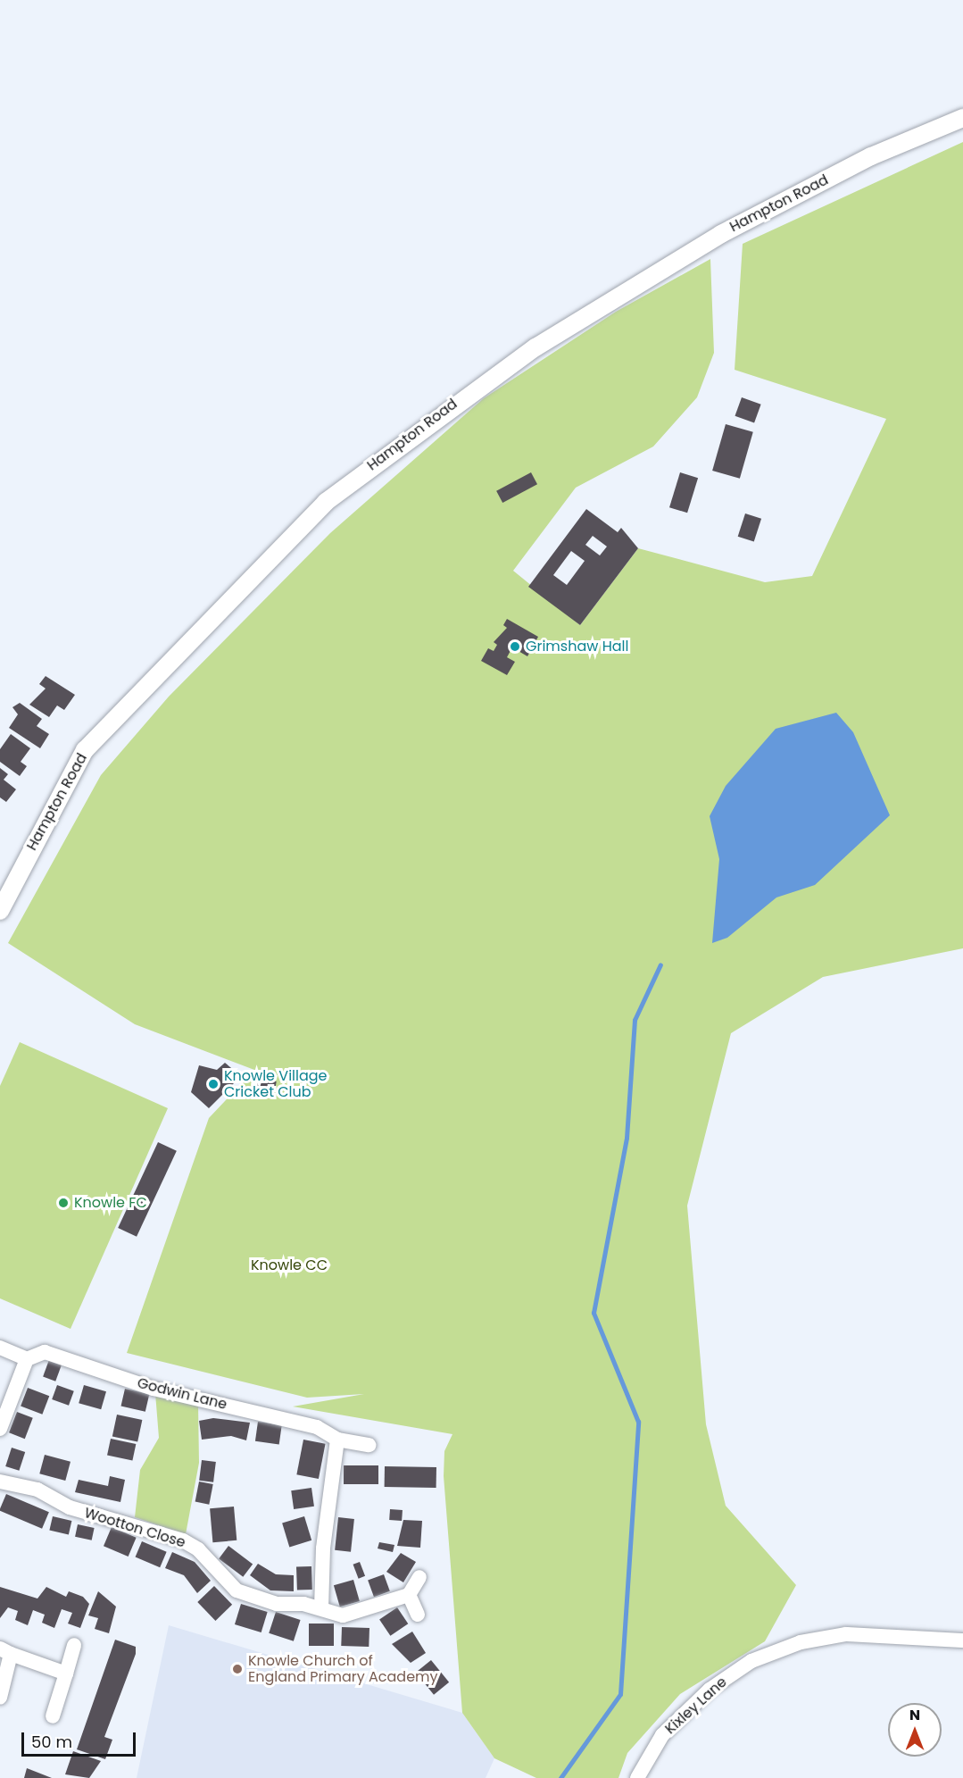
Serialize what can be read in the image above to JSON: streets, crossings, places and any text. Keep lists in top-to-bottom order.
{
  "streets": {
    "street": [
      "Hampton Road",
      "Godwin Lane",
      "Wootton Close",
      "Kixley Lane"
    ]
  },
  "parks": ["Knowle CC"],
  "places": [
    "Grimshaw Hall",
    "Knowle Village Cricket Club",
    "Knowle FC",
    "Knowle Church of England Primary Academy"
  ],
  "scale_bar": "50 m",
  "north": "top"
}
